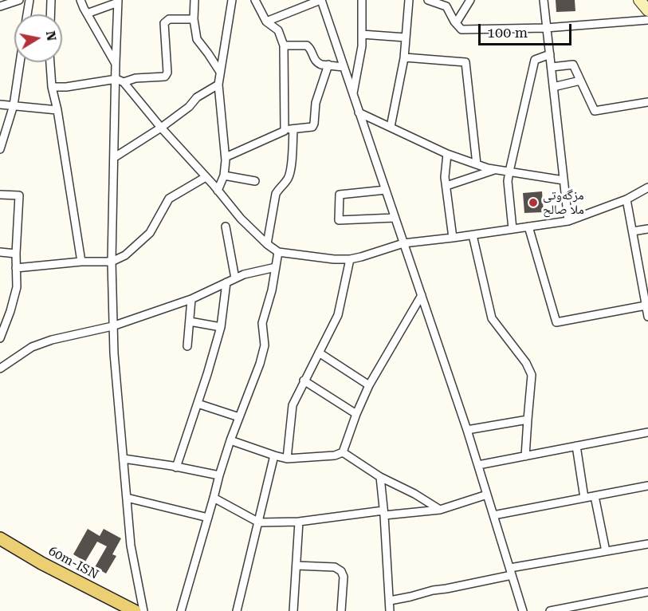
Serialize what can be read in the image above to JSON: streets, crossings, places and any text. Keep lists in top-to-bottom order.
{
  "streets": {
    "main road": ["60m-ISN"]
  },
  "places": ["مزگه‌وتی ملا صالح"],
  "scale_bar": "100 m",
  "north": "right"
}
